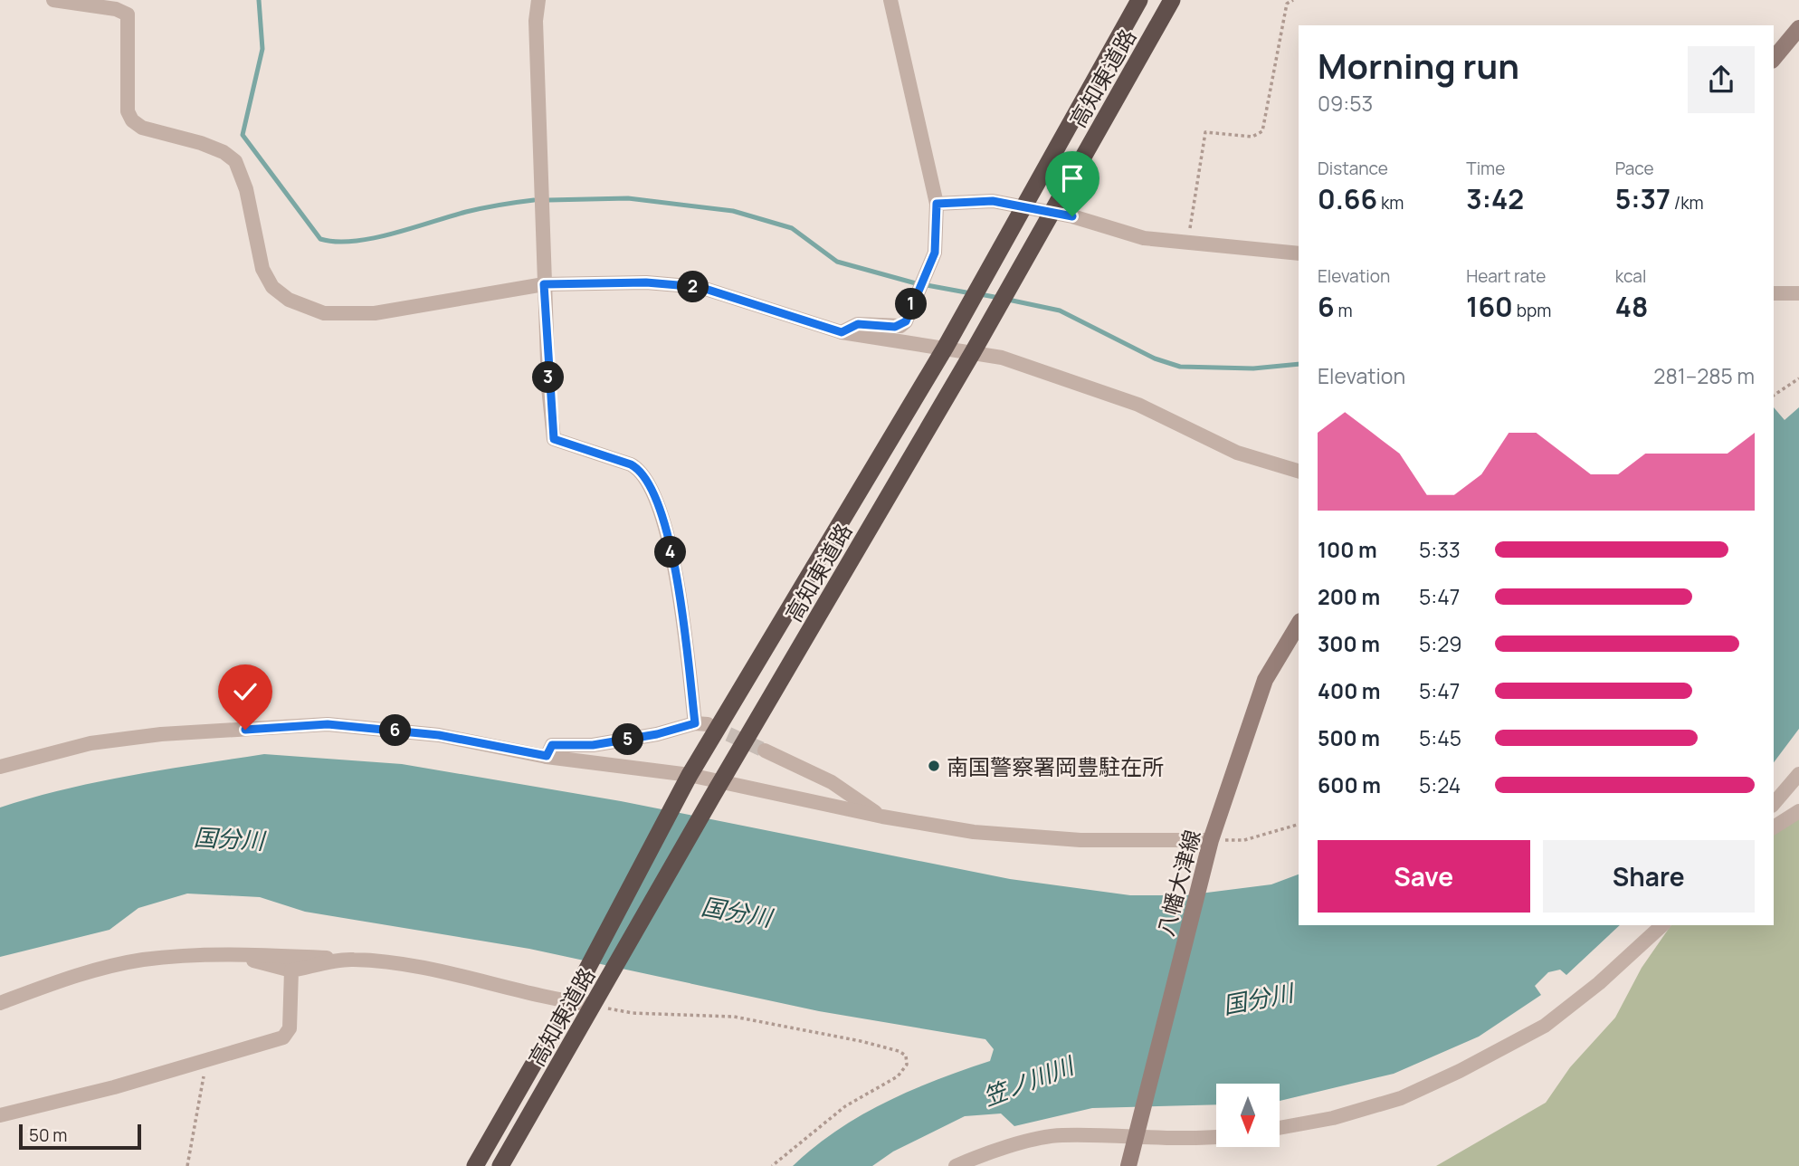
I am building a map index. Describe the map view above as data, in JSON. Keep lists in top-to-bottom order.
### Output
{
  "streets": {
    "highway": ["高知東道路"],
    "main road": ["八幡大津線"]
  },
  "water": ["国分川", "笠ノ川川"],
  "places": ["南国警察署岡豊駐在所"],
  "scale_bar": "50 m",
  "north": "bottom",
  "page": {
    "heading": ["Morning run", "09:53"],
    "stats": [
      ["Distance", "0.66 km"],
      ["Time", "3:42"],
      ["Pace", "5:37 /km"],
      ["Elevation", "6 m"],
      ["Heart rate", "160 bpm"],
      ["kcal", "48"]
    ],
    "pins": [
      "2",
      "1",
      "3",
      "4",
      "6",
      "5"
    ],
    "chart": ["Elevation", "281–285 m"],
    "list": [
      {
        "name": "100 m",
        "note": "5:33"
      },
      {
        "name": "200 m",
        "note": "5:47"
      },
      {
        "name": "300 m",
        "note": "5:29"
      },
      {
        "name": "400 m",
        "note": "5:47"
      },
      {
        "name": "500 m",
        "note": "5:45"
      },
      {
        "name": "600 m",
        "note": "5:24"
      }
    ],
    "buttons": ["Save", "Share"],
    "scale": "50 m"
  }
}
